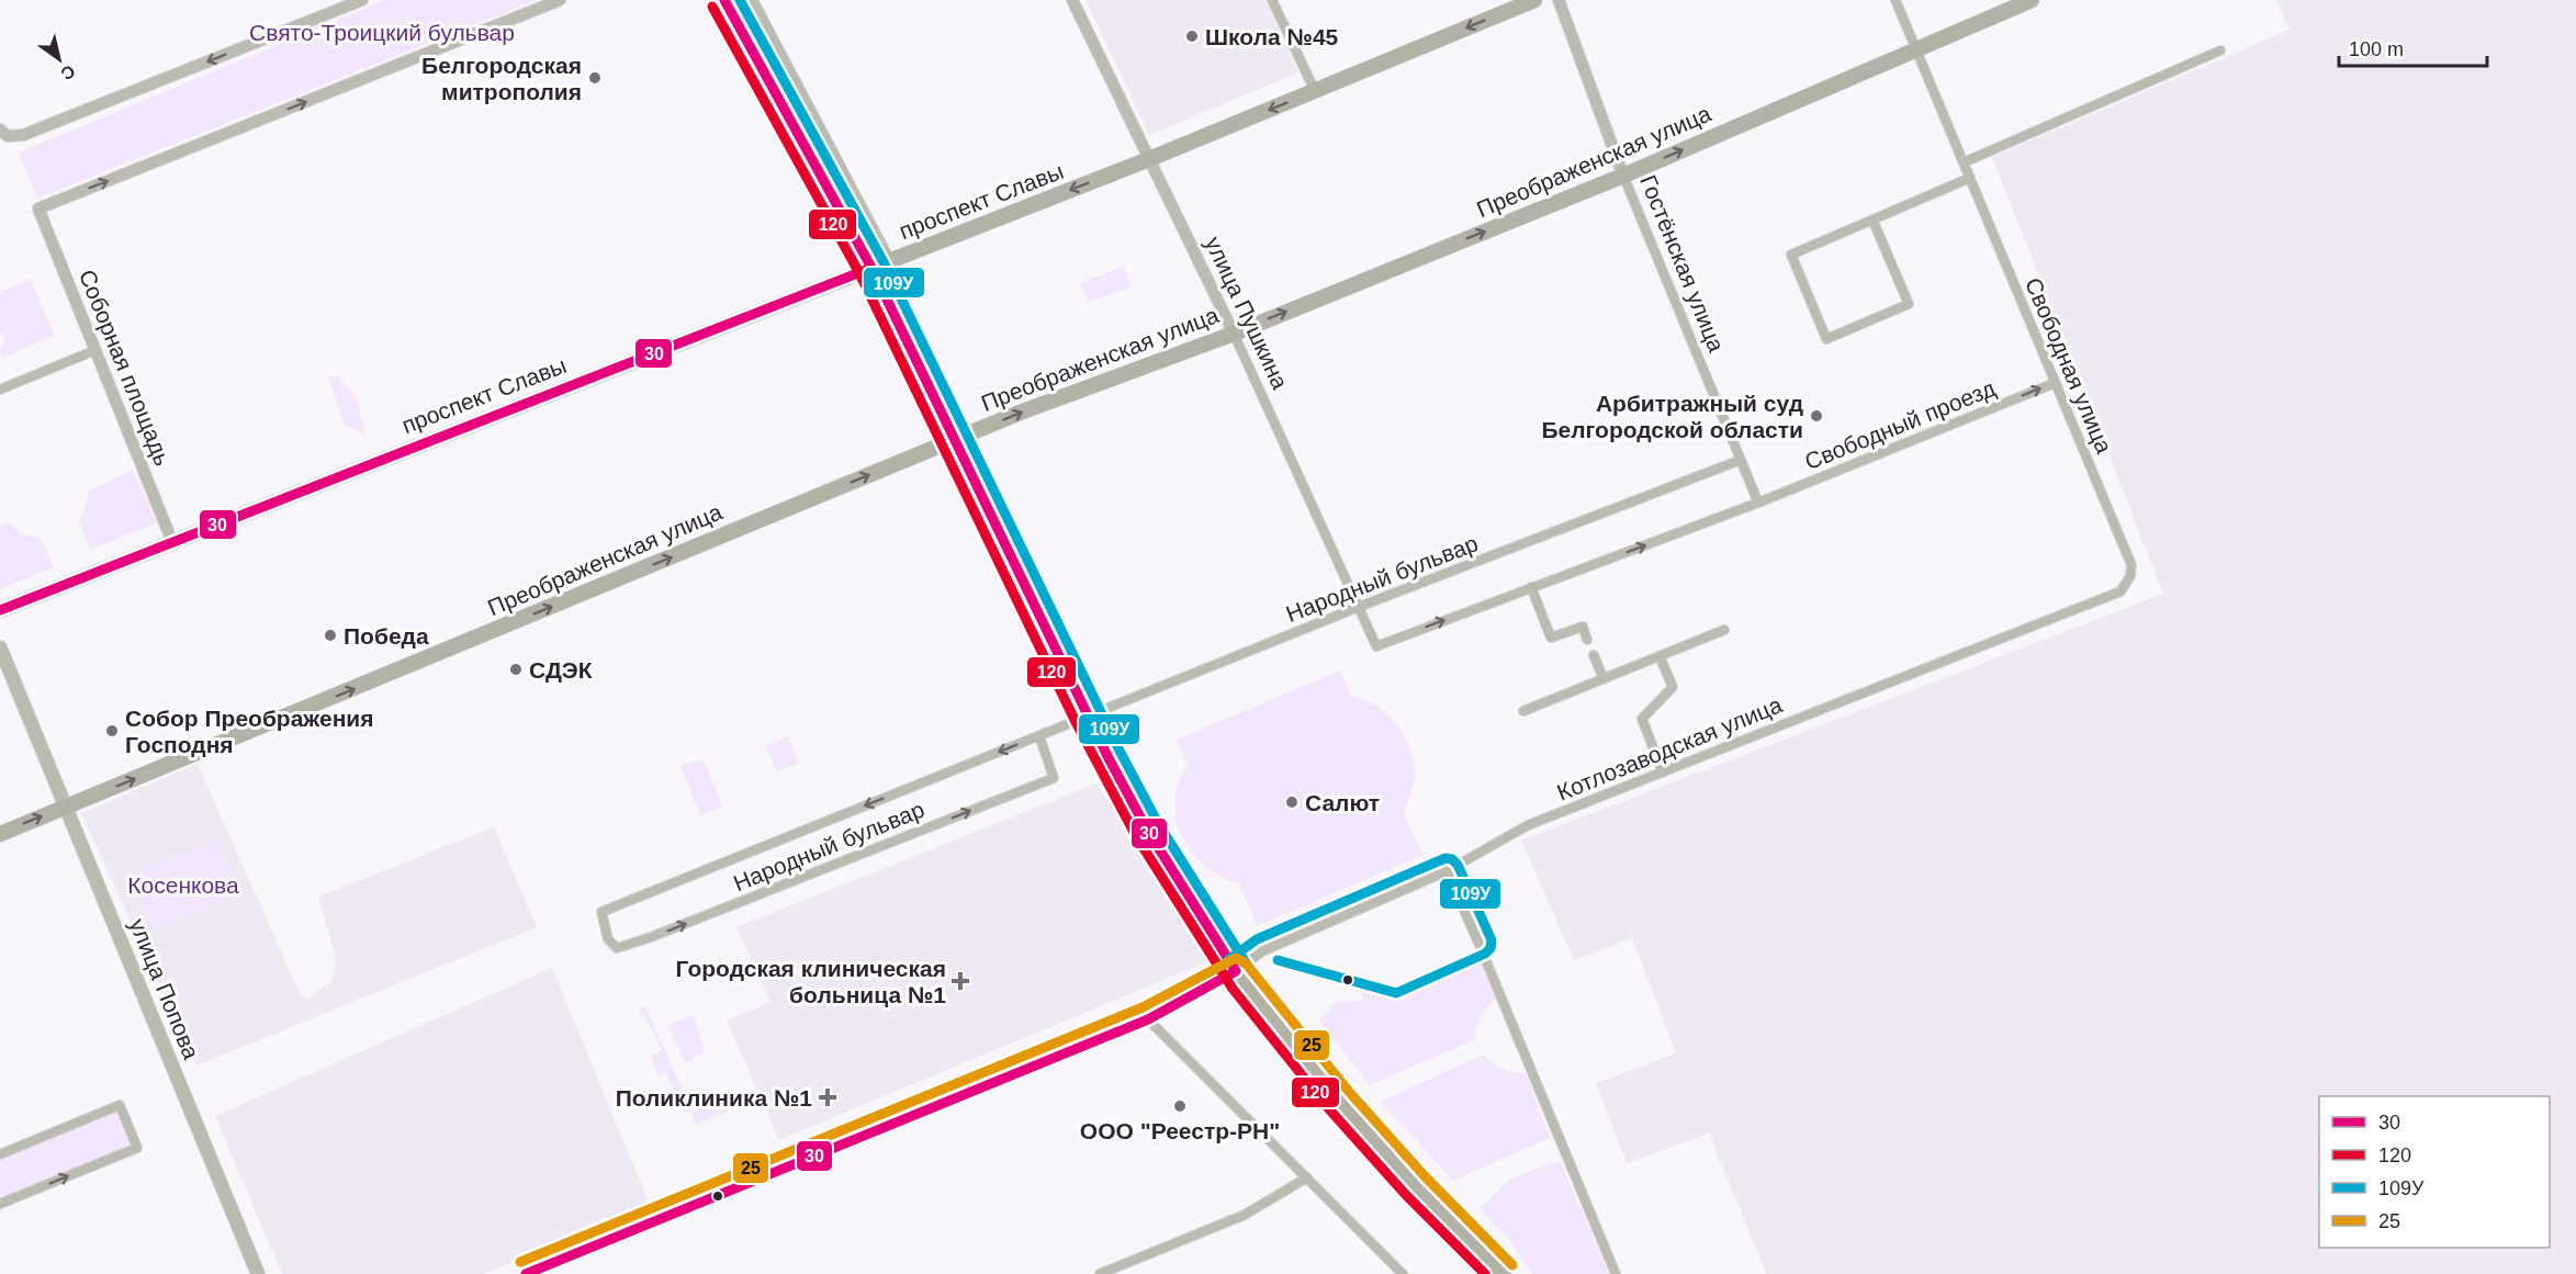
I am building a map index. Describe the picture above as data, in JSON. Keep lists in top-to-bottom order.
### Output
{
  "streets": {
    "main road": ["Преображенская улица", "проспект Славы", "улица Попова"],
    "street": [
      "Гостёнская улица",
      "улица Пушкина",
      "Свободная улица",
      "Соборная площадь",
      "Свободный проезд",
      "Народный бульвар",
      "Котлозаводская улица"
    ]
  },
  "crossings": [
    ["Преображенская улица", "Гостёнская улица"],
    ["Преображенская улица", "улица Пушкина"],
    ["Преображенская улица", "Свободная улица"],
    ["Преображенская улица", "улица Попова"],
    ["проспект Славы", "улица Пушкина"],
    ["проспект Славы", "Соборная площадь"],
    ["Гостёнская улица", "Свободный проезд"],
    ["Гостёнская улица", "Народный бульвар"],
    ["улица Пушкина", "Народный бульвар"],
    ["Свободная улица", "Свободный проезд"],
    ["Свободная улица", "Котлозаводская улица"]
  ],
  "one_way": ["Преображенская улица", "проспект Славы", "Свободный проезд"],
  "parks": ["Свято-Троицкий бульвар", "Косенкова"],
  "places": {
    "other": [
      "Школа №45",
      "Белгородская митрополия",
      "Арбитражный суд Белгородской области",
      "Победа",
      "СДЭК",
      "Собор Преображения Господня",
      "Салют",
      "ООО \"Реестр-РН\""
    ],
    "health": ["Городская клиническая больница №1", "Поликлиника №1"]
  },
  "lines": [
    "transit line 30",
    "transit line 109У",
    "transit line 120",
    "transit line 25"
  ],
  "legend": [
    "30",
    "120",
    "109У",
    "25"
  ],
  "scale_bar": "100 m",
  "north": "bottom right"
}
